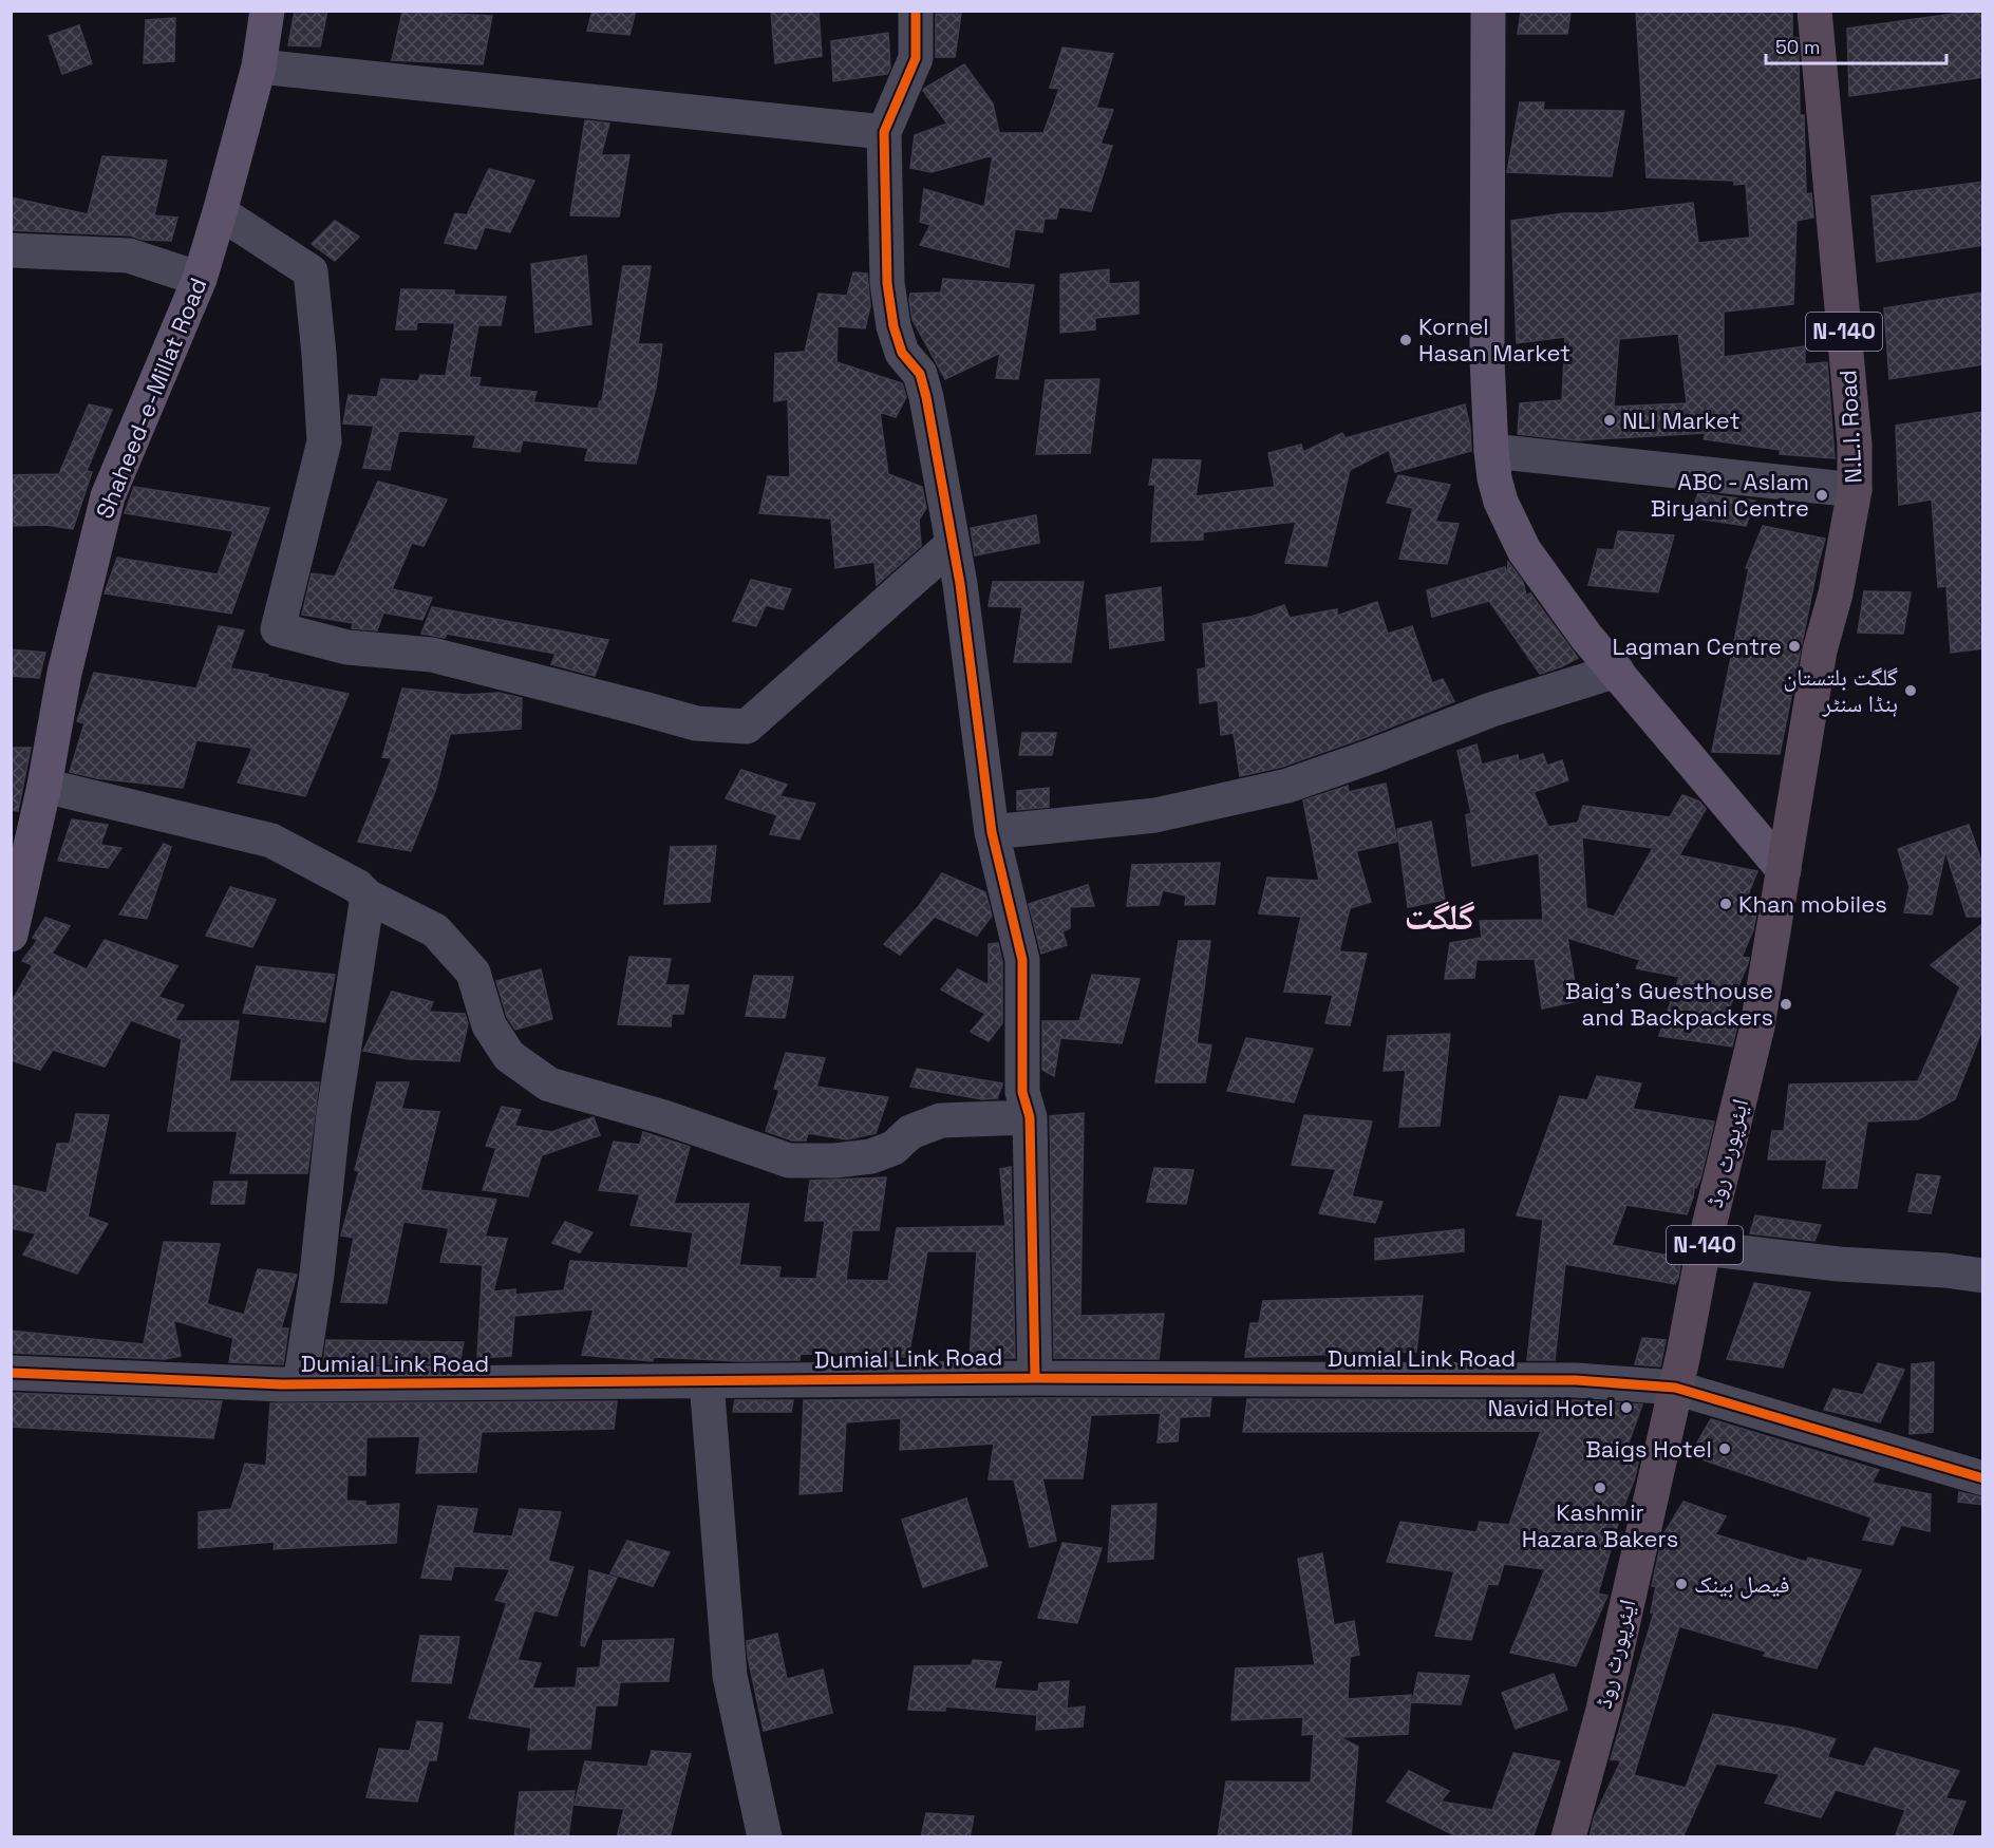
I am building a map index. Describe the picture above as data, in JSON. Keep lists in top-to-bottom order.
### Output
{
  "streets": {
    "highway": ["N-140", "N.L.I. Road", "ایئرپورٹ روڈ"],
    "main road": ["Shaheed-e-Millat Road"],
    "street": ["Dumial Link Road"]
  },
  "crossings": [
    ["N.L.I. Road", "ایئرپورٹ روڈ"],
    ["ایئرپورٹ روڈ", "Dumial Link Road"]
  ],
  "districts": ["گلگت"],
  "places": [
    "Kornel Hasan Market",
    "NLI Market",
    "ABC - Aslam Biryani Centre",
    "Lagman Centre",
    "گلگت بلتستان ہنڈا سنٹر",
    "Khan mobiles",
    "Baig's Guesthouse and Backpackers",
    "Navid Hotel",
    "Baigs Hotel",
    "Kashmir Hazara Bakers",
    "فیصل بینک"
  ],
  "scale_bar": "50 m"
}
